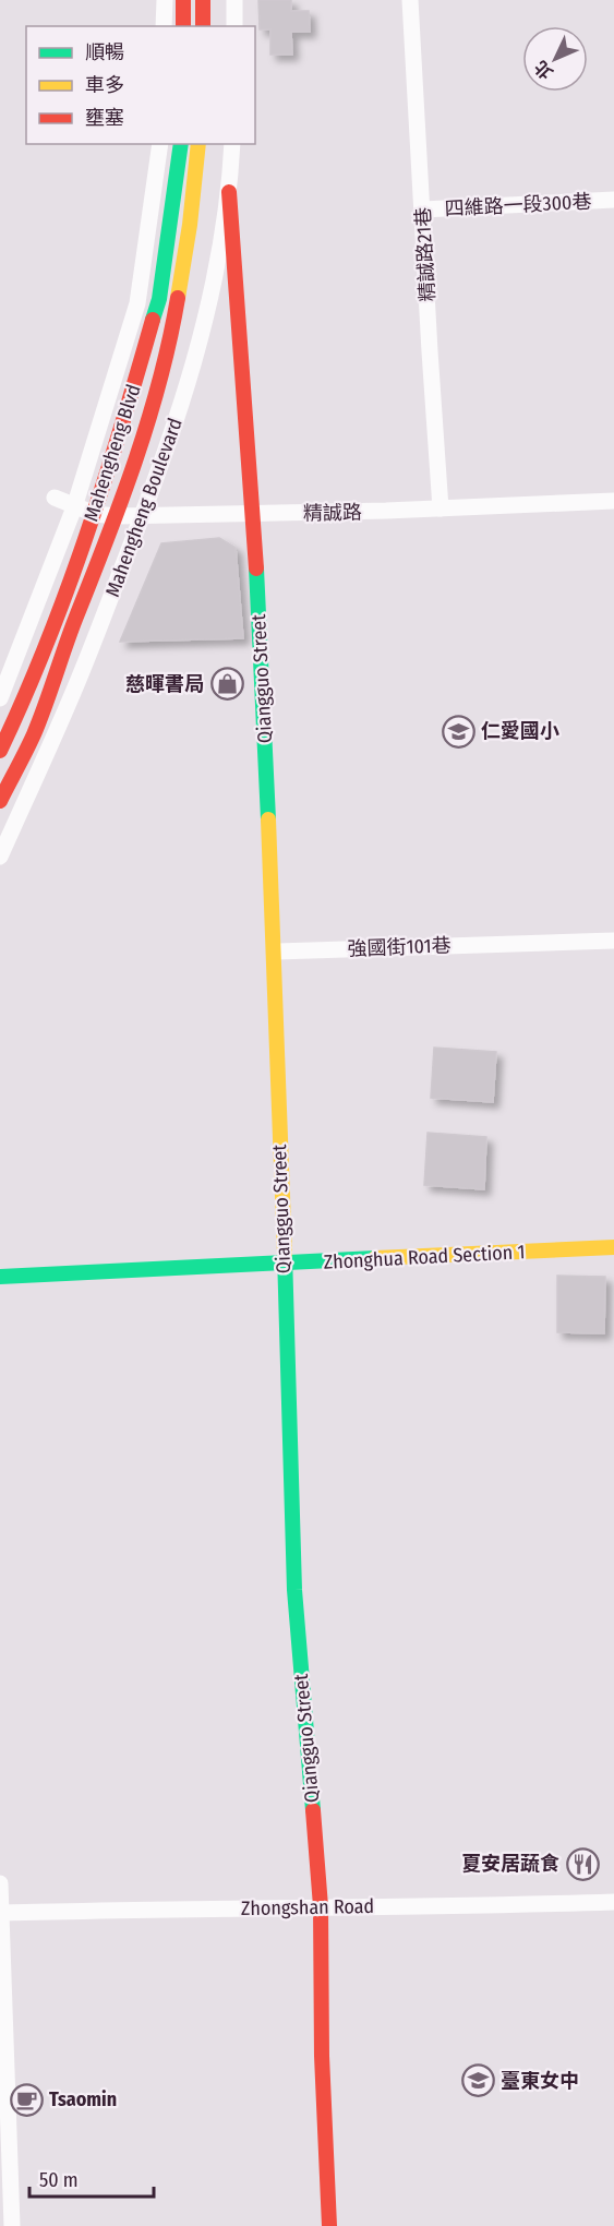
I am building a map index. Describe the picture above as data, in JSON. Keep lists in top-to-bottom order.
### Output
{
  "streets": {
    "street": [
      "四維路一段300巷",
      "精誠路21巷",
      "Mahengheng Blvd",
      "Mahengheng Boulevard",
      "精誠路",
      "Qiangguo Street",
      "強國街101巷",
      "Zhonghua Road Section 1",
      "Zhongshan Road"
    ]
  },
  "crossings": [
    ["四維路一段300巷", "精誠路21巷"],
    ["精誠路21巷", "精誠路"],
    ["Mahengheng Blvd", "精誠路"],
    ["Mahengheng Boulevard", "精誠路"],
    ["Mahengheng Boulevard", "Qiangguo Street"],
    ["精誠路", "Qiangguo Street"],
    ["Qiangguo Street", "強國街101巷"],
    ["Qiangguo Street", "Zhonghua Road Section 1"],
    ["Qiangguo Street", "Zhongshan Road"]
  ],
  "places": {
    "shop": ["慈暉書局"],
    "school or university": ["仁愛國小", "臺東女中"],
    "restaurant": ["夏安居蔬食"],
    "cafe": ["Tsaomin"]
  },
  "legend": ["順暢", "車多", "壅塞"],
  "scale_bar": "50 m",
  "north": "bottom left"
}
